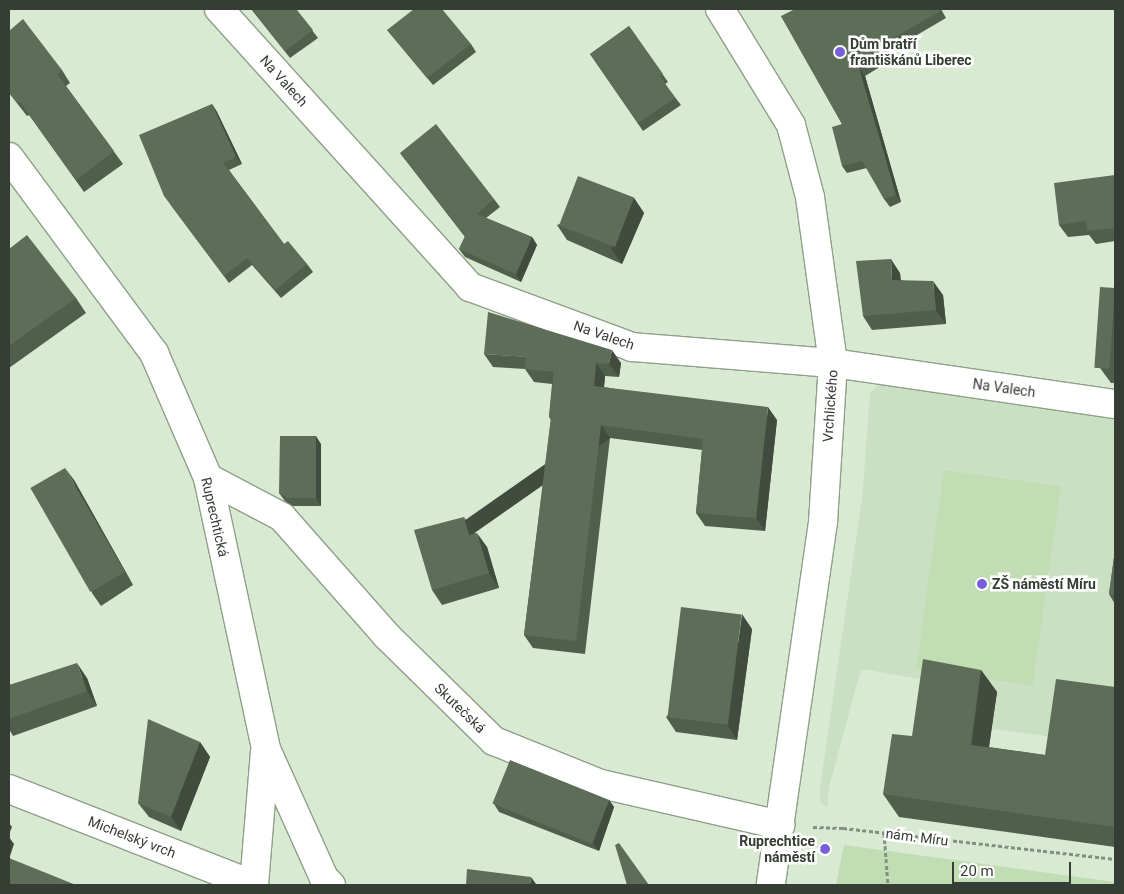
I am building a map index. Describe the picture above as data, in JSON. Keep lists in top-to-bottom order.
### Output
{
  "streets": {
    "street": [
      "Na Valech",
      "Vrchlického",
      "Ruprechtická",
      "Skutečská",
      "Michelský vrch"
    ],
    "path": ["nám. Míru"]
  },
  "crossings": [
    ["Na Valech", "Vrchlického"],
    ["Vrchlického", "Skutečská"],
    ["Vrchlického", "nám. Míru"],
    ["Ruprechtická", "Skutečská"],
    ["Ruprechtická", "Michelský vrch"],
    ["Skutečská", "nám. Míru"]
  ],
  "places": ["Dům bratří františkánů Liberec", "ZŠ náměstí Míru", "Ruprechtice náměstí"],
  "scale_bar": "20 m"
}
